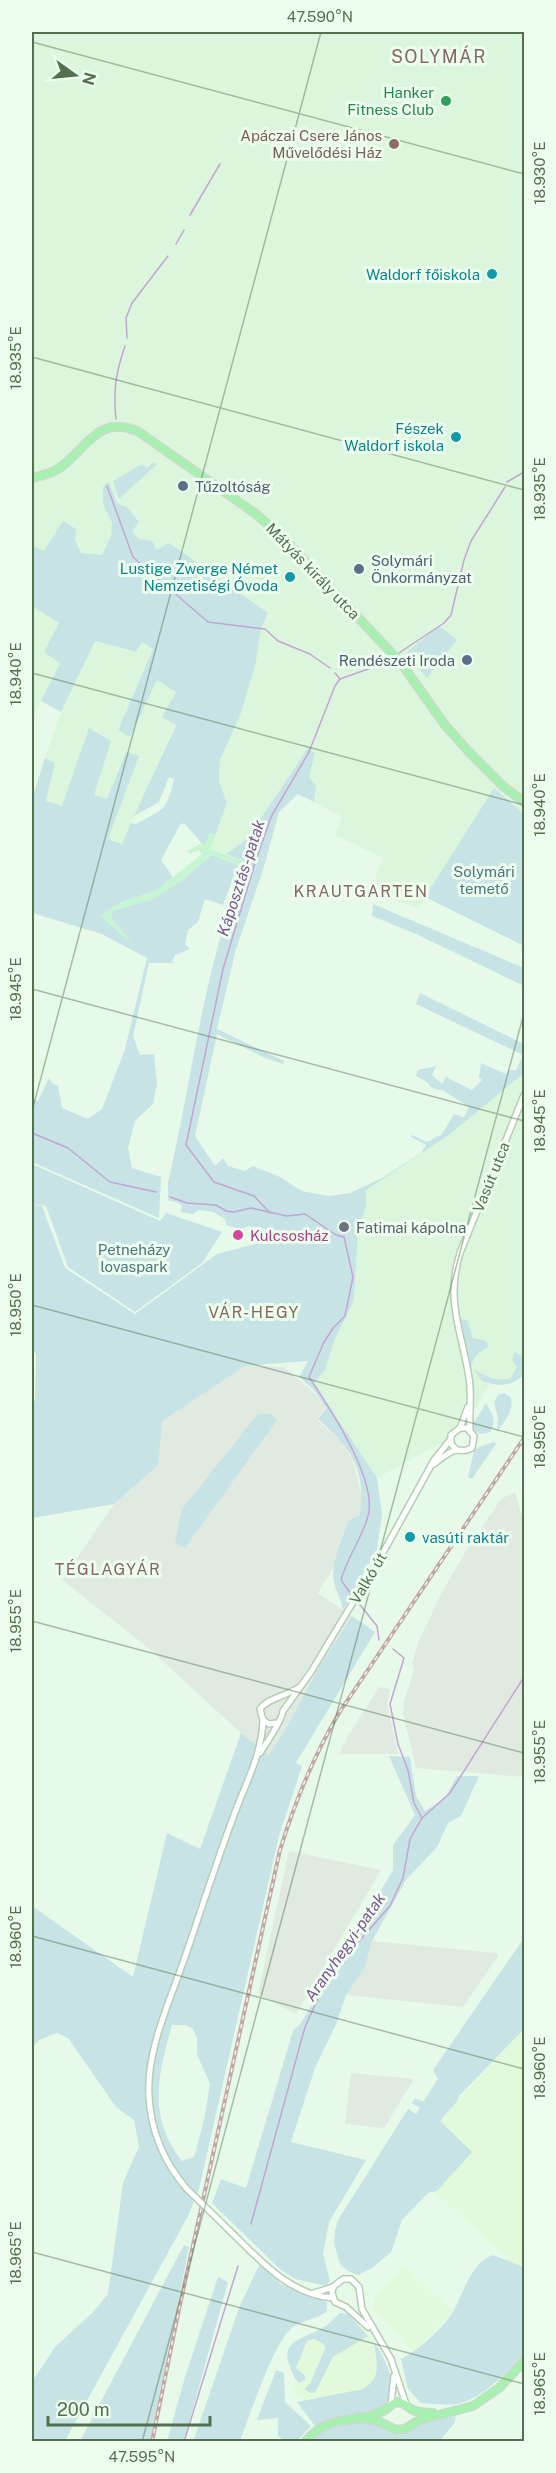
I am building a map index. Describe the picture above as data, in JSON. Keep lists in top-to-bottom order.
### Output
{
  "streets": {
    "main road": ["Mátyás király utca"],
    "street": ["Vasút utca", "Valkó út"]
  },
  "crossings": [
    ["Vasút utca", "Valkó út"]
  ],
  "districts": [
    "SOLYMÁR",
    "KRAUTGARTEN",
    "VÁR-HEGY",
    "TÉGLAGYÁR"
  ],
  "water": ["Káposztás-patak", "Aranyhegyi-patak"],
  "parks": ["Solymári temető", "Petneházy lovaspark"],
  "places": [
    "Hanker Fitness Club",
    "Apáczai Csere János Művelődési Ház",
    "Waldorf főiskola",
    "Fészek Waldorf iskola",
    "Tűzoltóság",
    "Solymári Önkormányzat",
    "Lustige Zwerge Német Nemzetiségi Óvoda",
    "Rendészeti Iroda",
    "Fatimai kápolna",
    "Kulcsosház",
    "vasúti raktár"
  ],
  "scale_bar": "200 m",
  "north": "right",
  "coordinates": [
    "47.590°N",
    "18.930°E",
    "18.935°E",
    "18.940°E",
    "18.945°E",
    "18.950°E",
    "18.955°E",
    "18.960°E",
    "18.965°E",
    "47.595°N"
  ]
}
